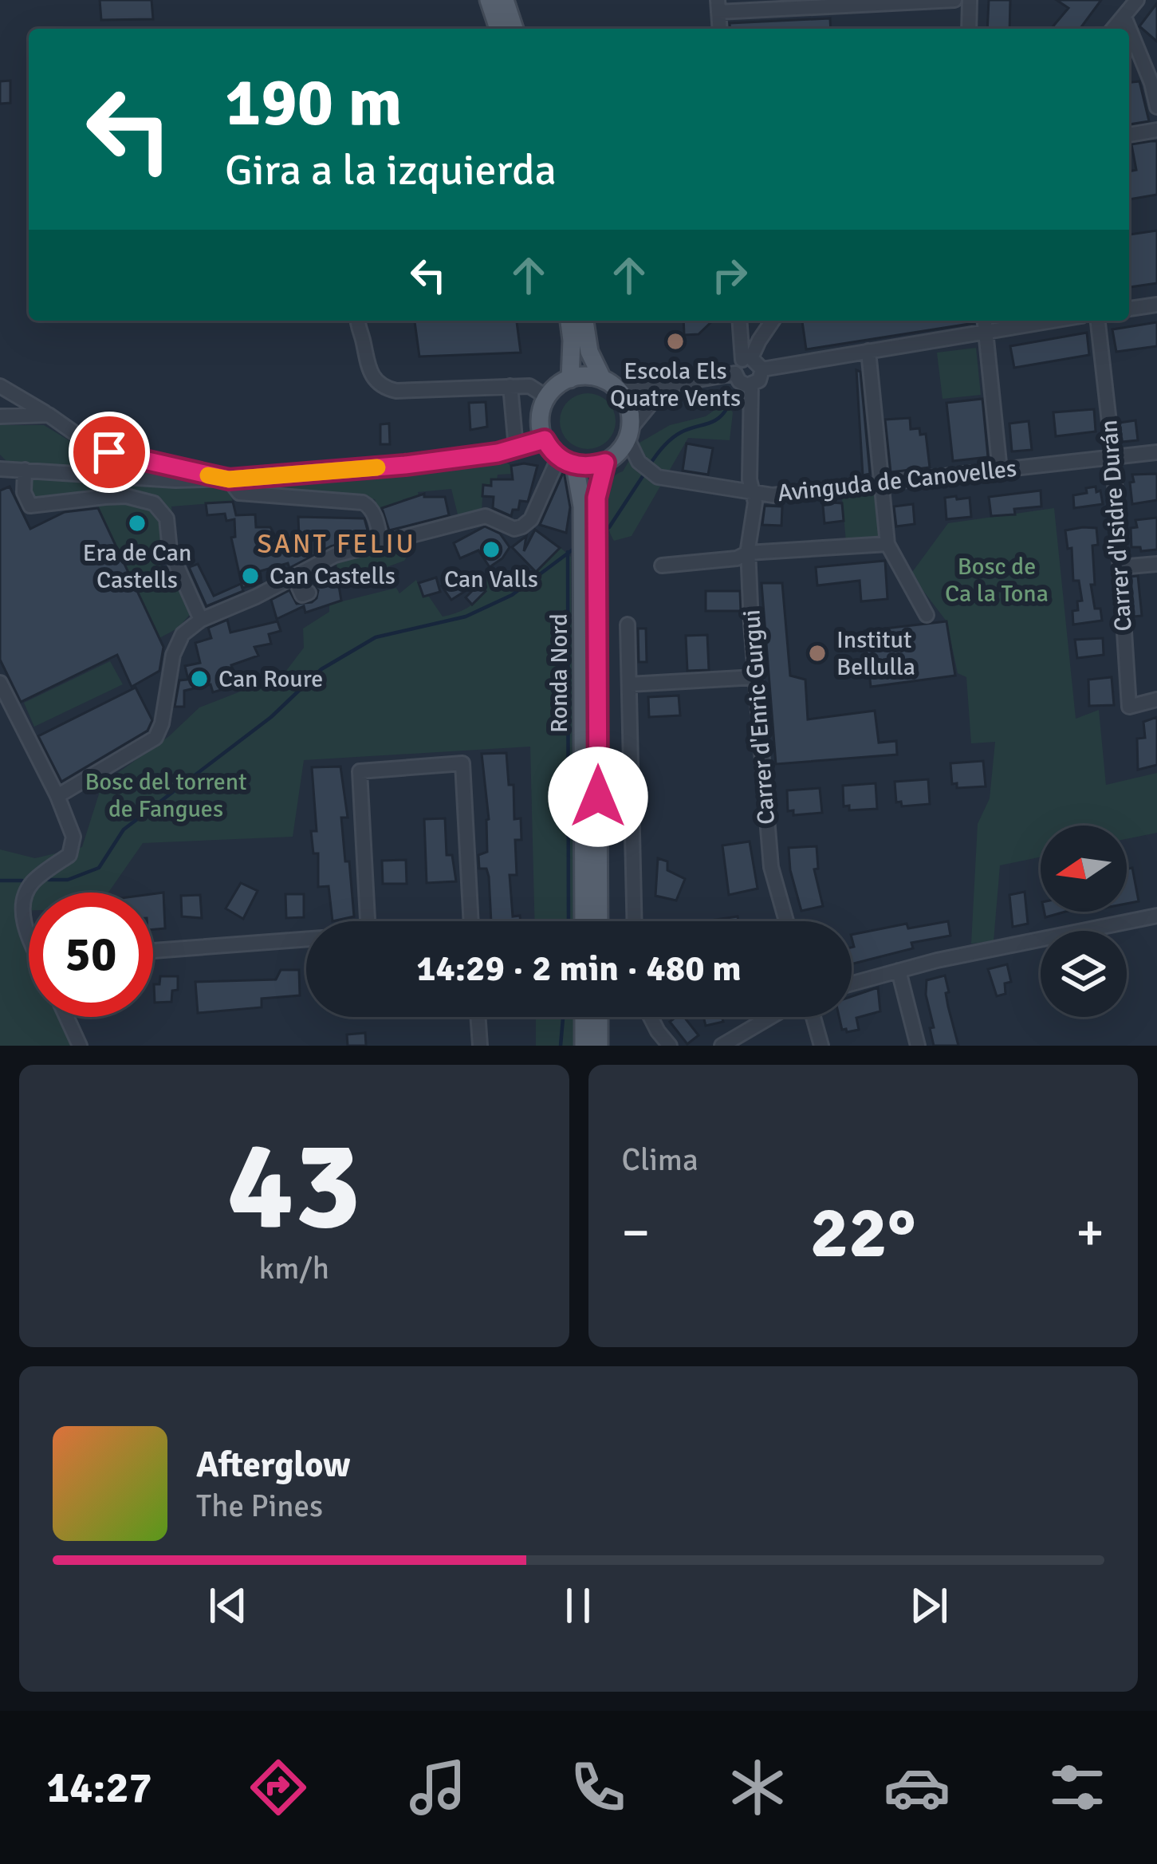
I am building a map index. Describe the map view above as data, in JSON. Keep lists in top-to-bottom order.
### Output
{
  "streets": {
    "main road": ["Ronda Nord"],
    "street": ["Avinguda de Canovelles", "Carrer d'Isidre Durán", "Carrer d'Enric Gurgui"]
  },
  "crossings": [
    ["Avinguda de Canovelles", "Carrer d'Isidre Durán"],
    ["Avinguda de Canovelles", "Ronda Nord"],
    ["Avinguda de Canovelles", "Carrer d'Enric Gurgui"]
  ],
  "districts": ["SANT FELIU"],
  "parks": ["Bosc de Ca la Tona", "Bosc del torrent de Fangues"],
  "places": [
    "Escola Els Quatre Vents",
    "Era de Can Castells",
    "Can Valls",
    "Can Castells",
    "Institut Bellulla",
    "Can Roure"
  ],
  "north": "left",
  "page": {
    "turn": ["190 m", "Gira a la izquierda"],
    "limit": "50",
    "trip": "14:29 · 2 min · 480 m",
    "tile": [
      ["43", "km/h"],
      "Clima"
    ],
    "heat": ["−", "22°", "+"],
    "song": ["Afterglow", "The Pines"],
    "tabs": "14:27"
  }
}
